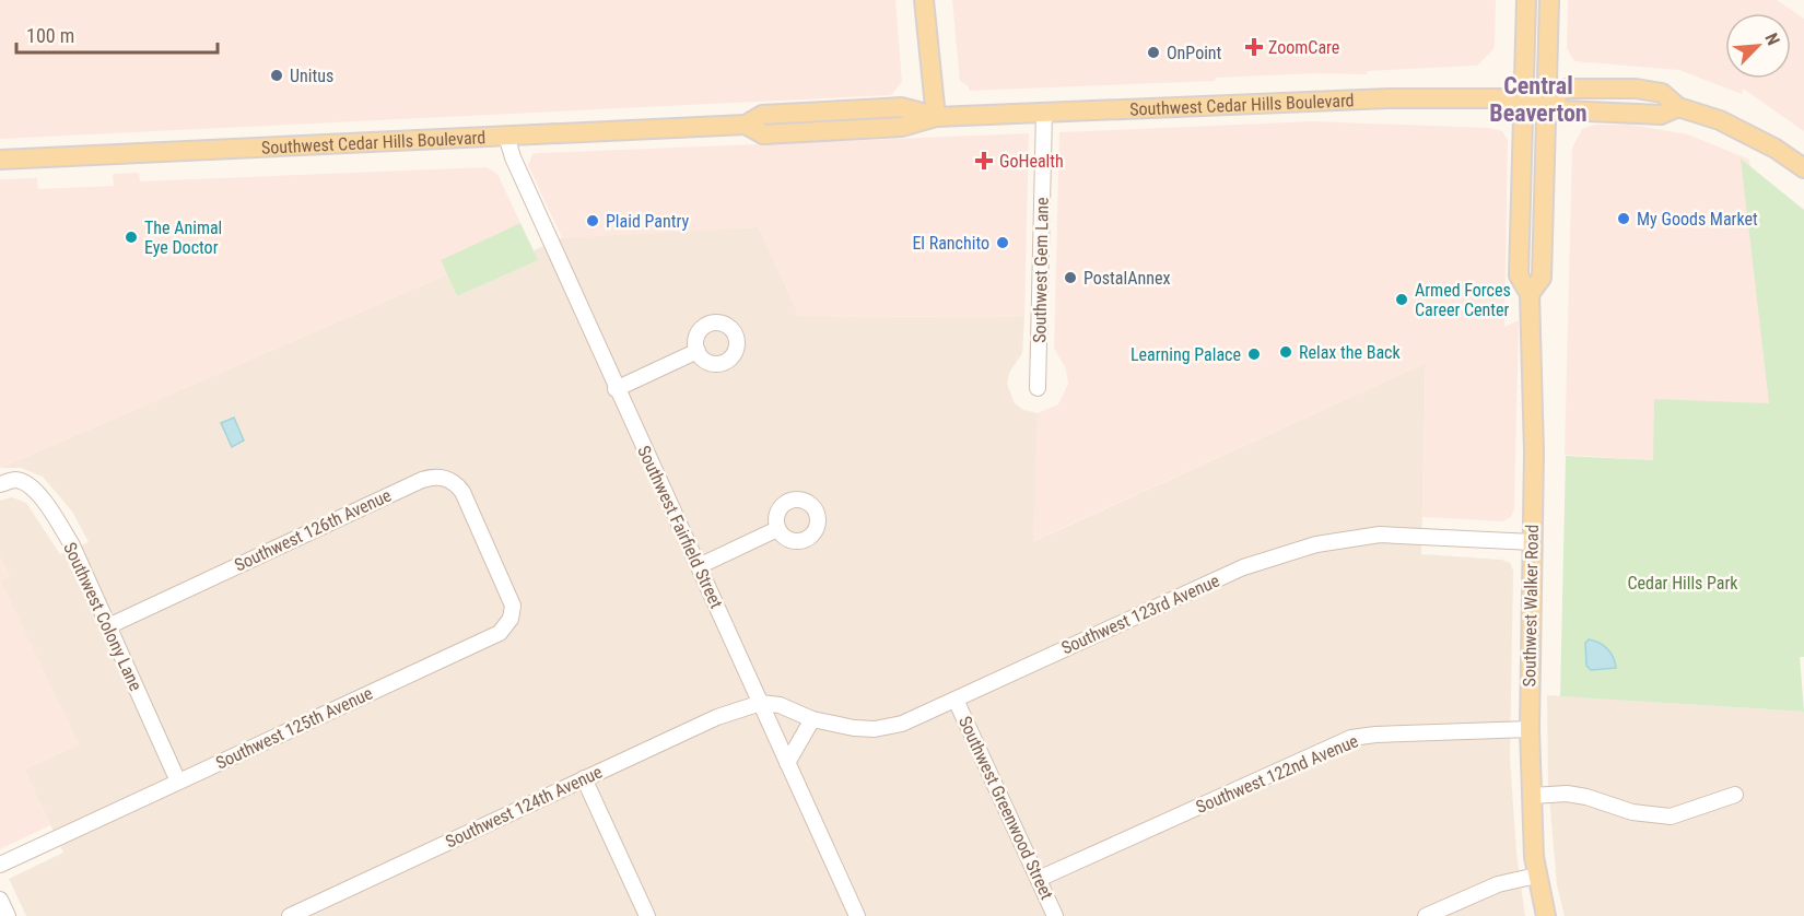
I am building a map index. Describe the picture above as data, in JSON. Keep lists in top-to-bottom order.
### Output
{
  "streets": {
    "main road": ["Southwest Cedar Hills Boulevard", "Southwest Walker Road"],
    "street": [
      "Southwest Gem Lane",
      "Southwest Fairfield Street",
      "Southwest 126th Avenue",
      "Southwest 123rd Avenue",
      "Southwest Colony Lane",
      "Southwest 125th Avenue",
      "Southwest 122nd Avenue",
      "Southwest 124th Avenue",
      "Southwest Greenwood Street"
    ]
  },
  "crossings": [
    ["Southwest Cedar Hills Boulevard", "Southwest Gem Lane"],
    ["Southwest Cedar Hills Boulevard", "Southwest Fairfield Street"],
    ["Southwest Cedar Hills Boulevard", "Southwest Walker Road"],
    ["Southwest Fairfield Street", "Southwest 123rd Avenue"],
    ["Southwest Fairfield Street", "Southwest 124th Avenue"],
    ["Southwest 126th Avenue", "Southwest Colony Lane"],
    ["Southwest 126th Avenue", "Southwest 125th Avenue"],
    ["Southwest Walker Road", "Southwest 123rd Avenue"],
    ["Southwest Walker Road", "Southwest 122nd Avenue"],
    ["Southwest 123rd Avenue", "Southwest 124th Avenue"],
    ["Southwest 123rd Avenue", "Southwest Greenwood Street"],
    ["Southwest Colony Lane", "Southwest 125th Avenue"],
    ["Southwest 122nd Avenue", "Southwest Greenwood Street"]
  ],
  "districts": ["Central Beaverton"],
  "parks": ["Cedar Hills Park"],
  "places": {
    "health": ["ZoomCare", "GoHealth"],
    "other": [
      "OnPoint",
      "Unitus",
      "My Goods Market",
      "Plaid Pantry",
      "The Animal Eye Doctor",
      "El Ranchito",
      "PostalAnnex",
      "Armed Forces Career Center",
      "Relax the Back",
      "Learning Palace"
    ]
  },
  "scale_bar": "100 m",
  "north": "top right"
}
